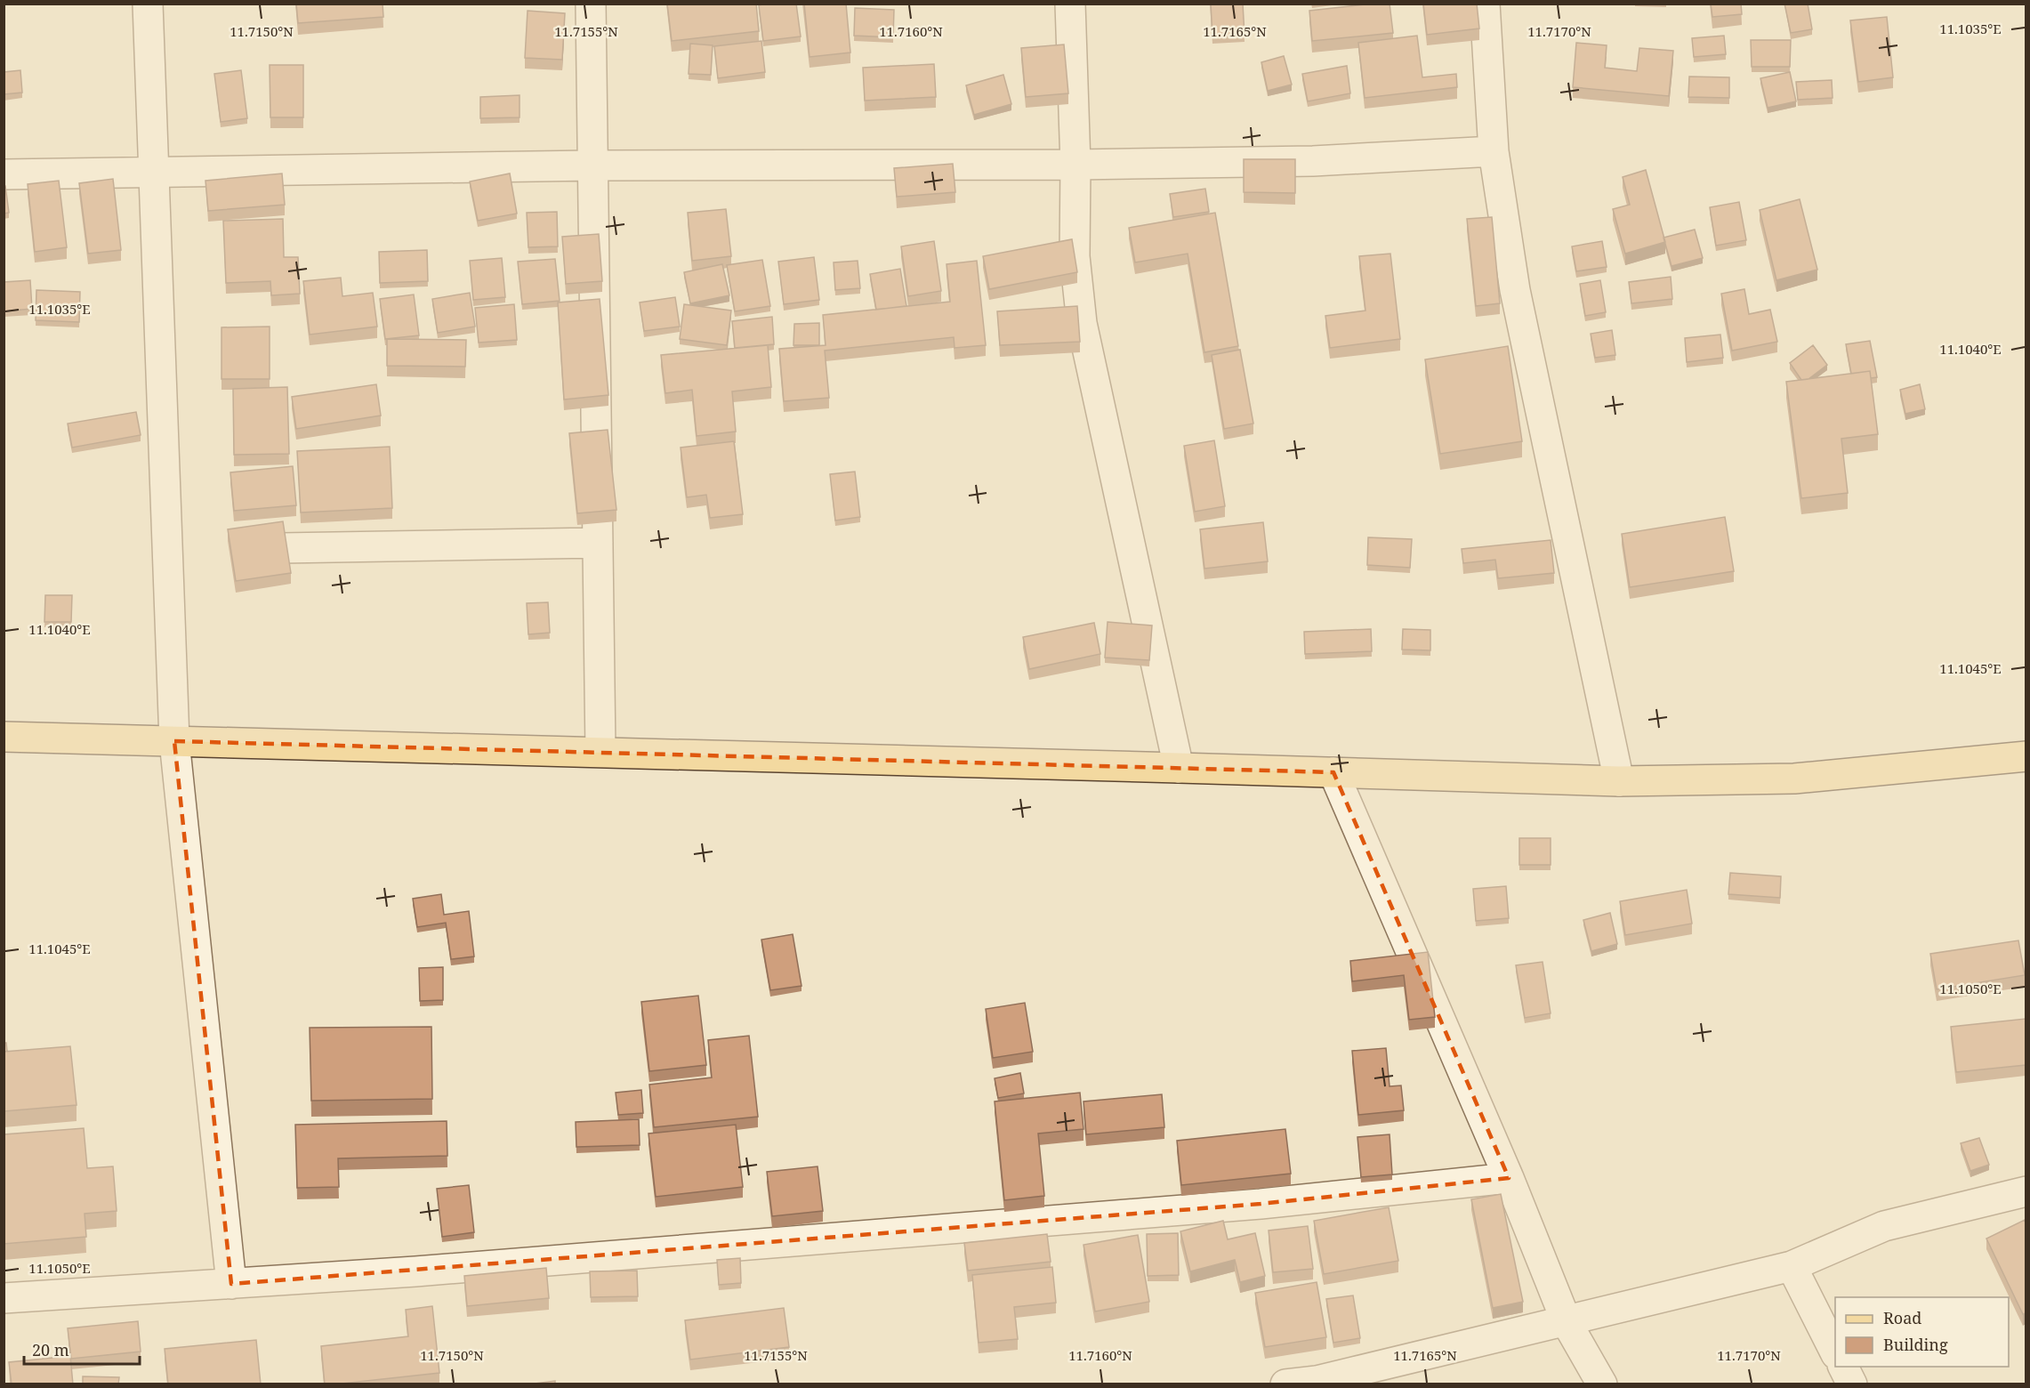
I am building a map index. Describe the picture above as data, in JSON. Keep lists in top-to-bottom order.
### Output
{
  "legend": ["Road", "Building"],
  "scale_bar": "20 m",
  "coordinates": [
    "11.1035°E",
    "11.7150°N",
    "11.7155°N",
    "11.7160°N",
    "11.7165°N",
    "11.7170°N",
    "11.1040°E",
    "11.1045°E",
    "11.1050°E"
  ]
}
